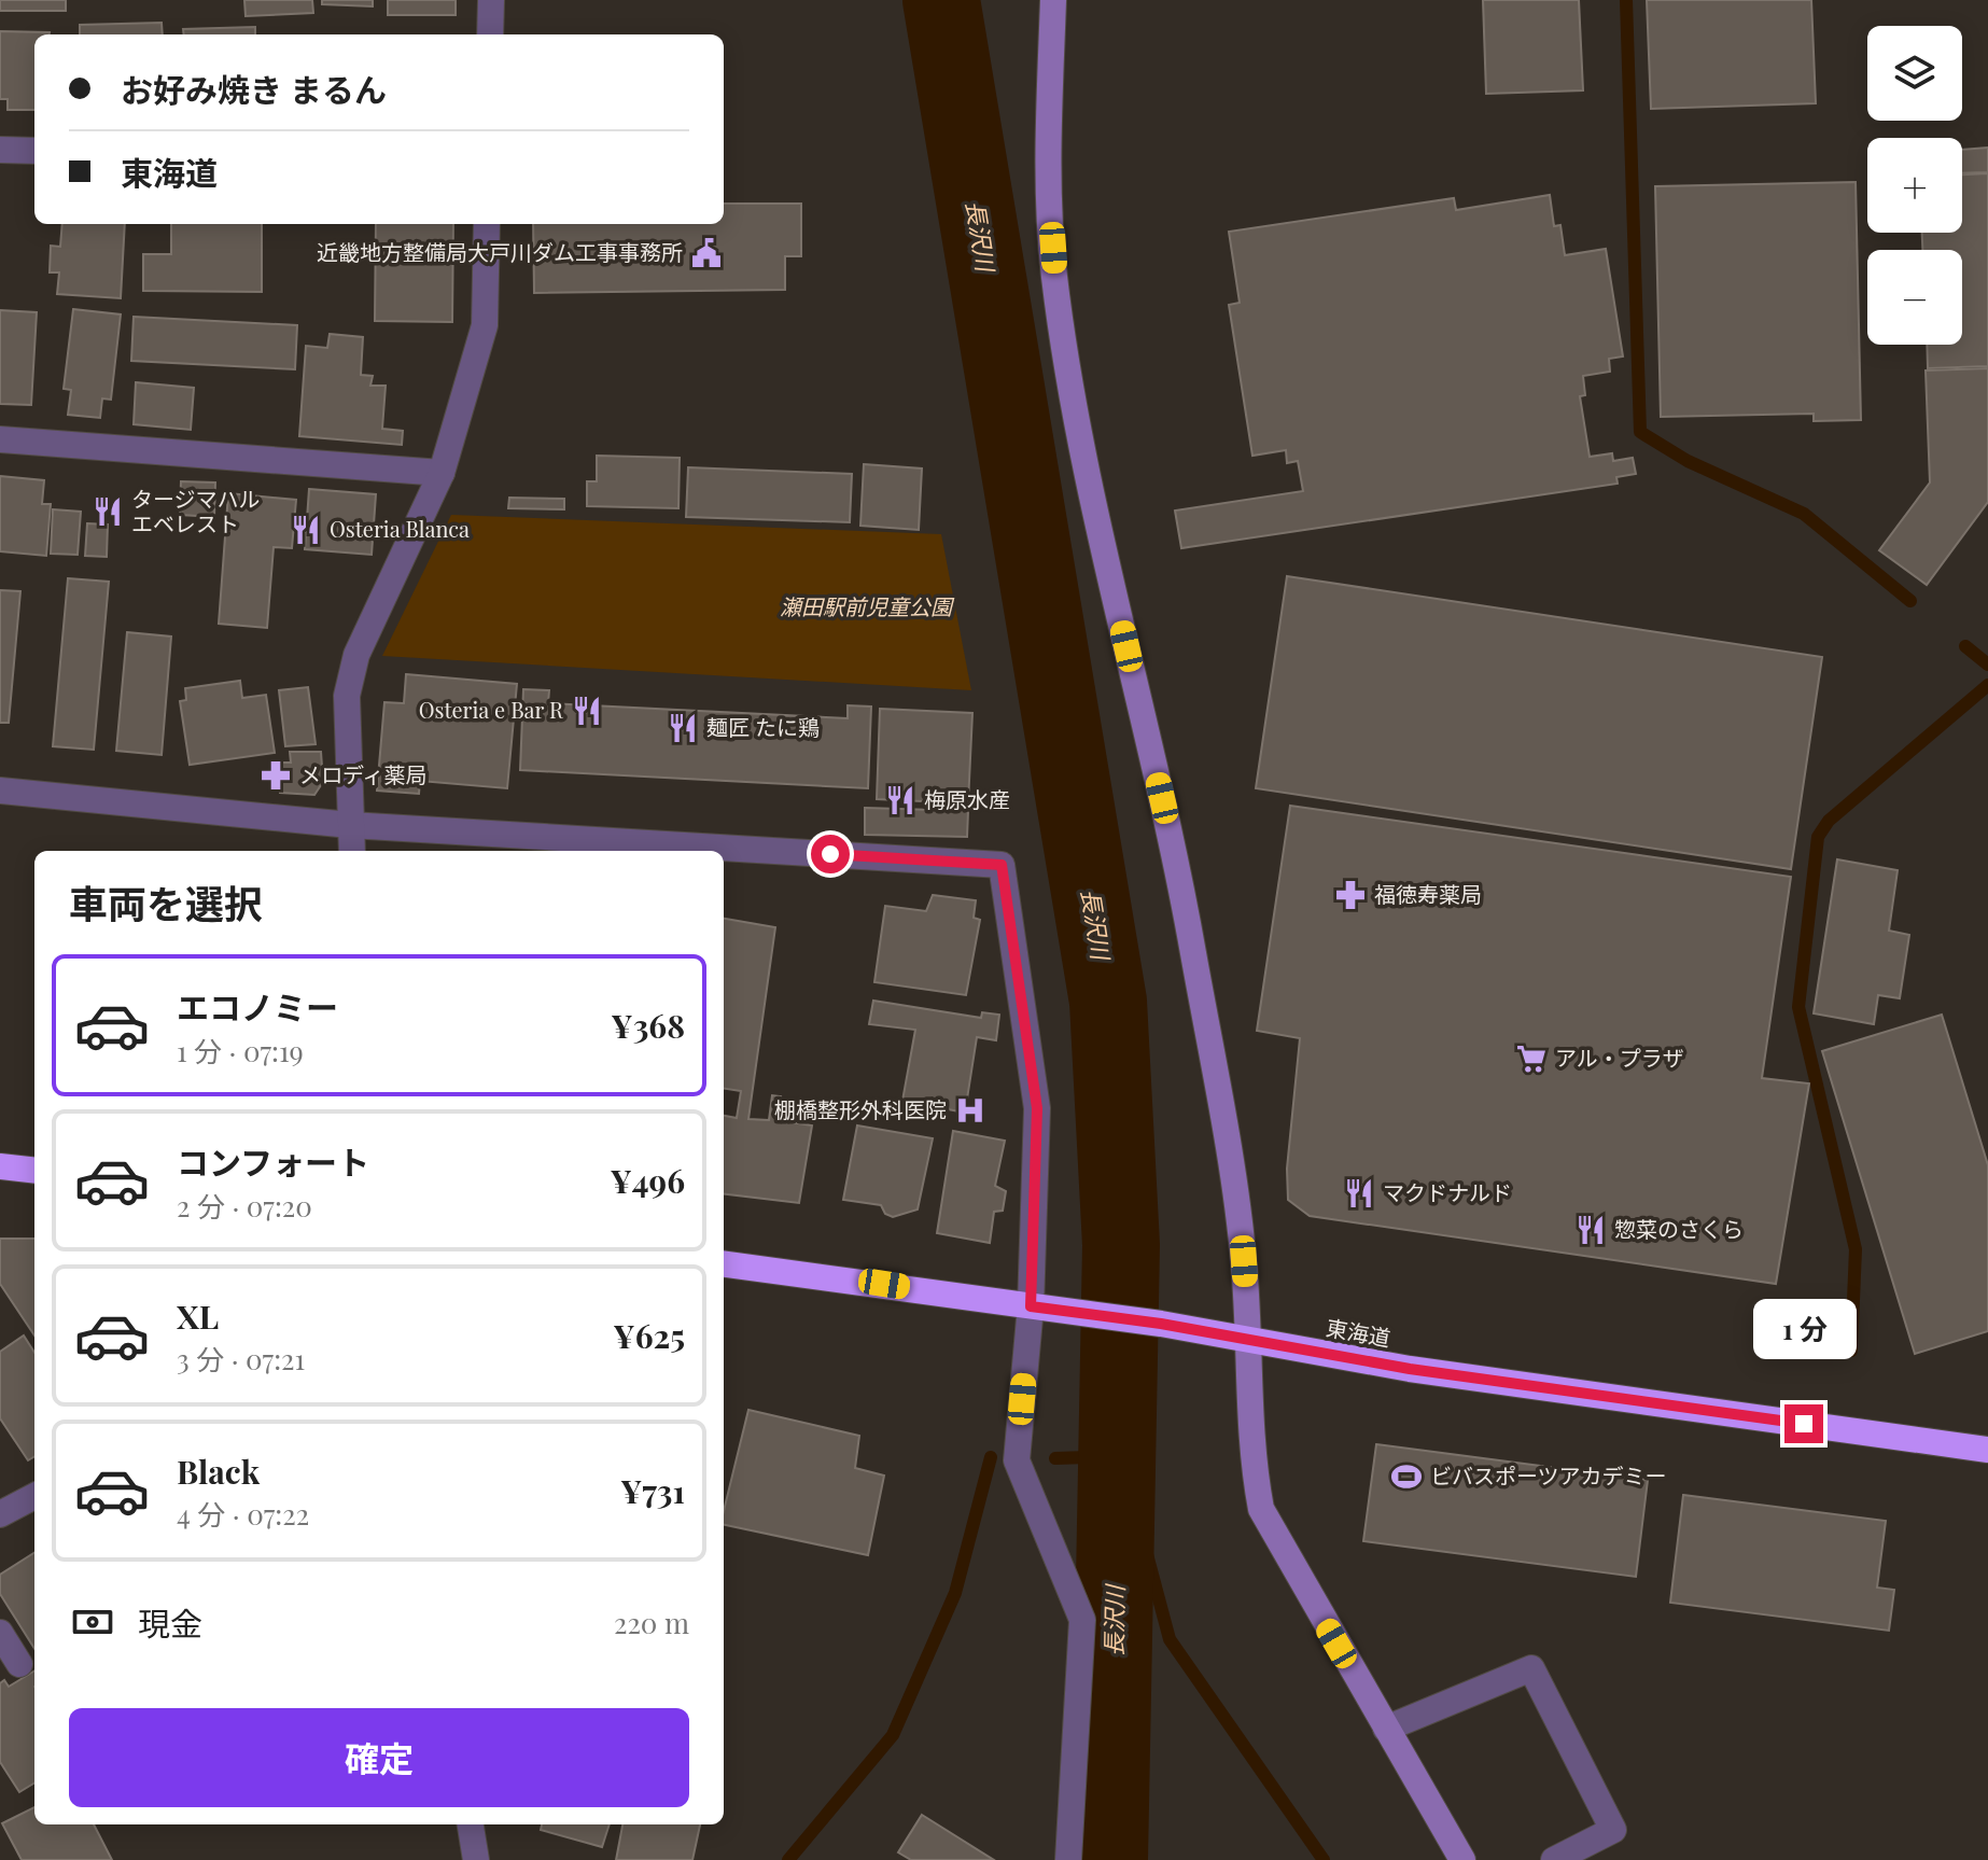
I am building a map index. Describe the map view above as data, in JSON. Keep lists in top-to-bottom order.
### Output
{
  "streets": {
    "highway": ["東海道"]
  },
  "water": ["長沢川"],
  "parks": ["瀬田駅前児童公園"],
  "places": {
    "public building": ["近畿地方整備局大戸川ダム工事事務所"],
    "restaurant": [
      "タージマハル エベレスト",
      "Osteria Blanca",
      "Osteria e Bar R",
      "麺匠 たに鶏",
      "梅原水産",
      "マクドナルド",
      "惣菜のさくら"
    ],
    "pharmacy": ["メロディ薬局", "福徳寿薬局"],
    "supermarket": ["アル・プラザ"],
    "hospital": ["棚橋整形外科医院"],
    "sports": ["ビバスポーツアカデミー"]
  },
  "page": {
    "map_buttons": ["+", "−"],
    "banner": ["お好み焼き まるん", "東海道"],
    "heading": "車両を選択",
    "list": [
      {
        "name": "エコノミー",
        "note": "1 分 · 07:19",
        "value": "¥368"
      },
      {
        "name": "コンフォート",
        "note": "2 分 · 07:20",
        "value": "¥496"
      },
      {
        "name": "XL",
        "note": "3 分 · 07:21",
        "value": "¥625"
      },
      {
        "name": "Black",
        "note": "4 分 · 07:22",
        "value": "¥731"
      }
    ],
    "bubble": "1 分",
    "pay": ["現金", "220 m"],
    "buttons": "確定"
  }
}
